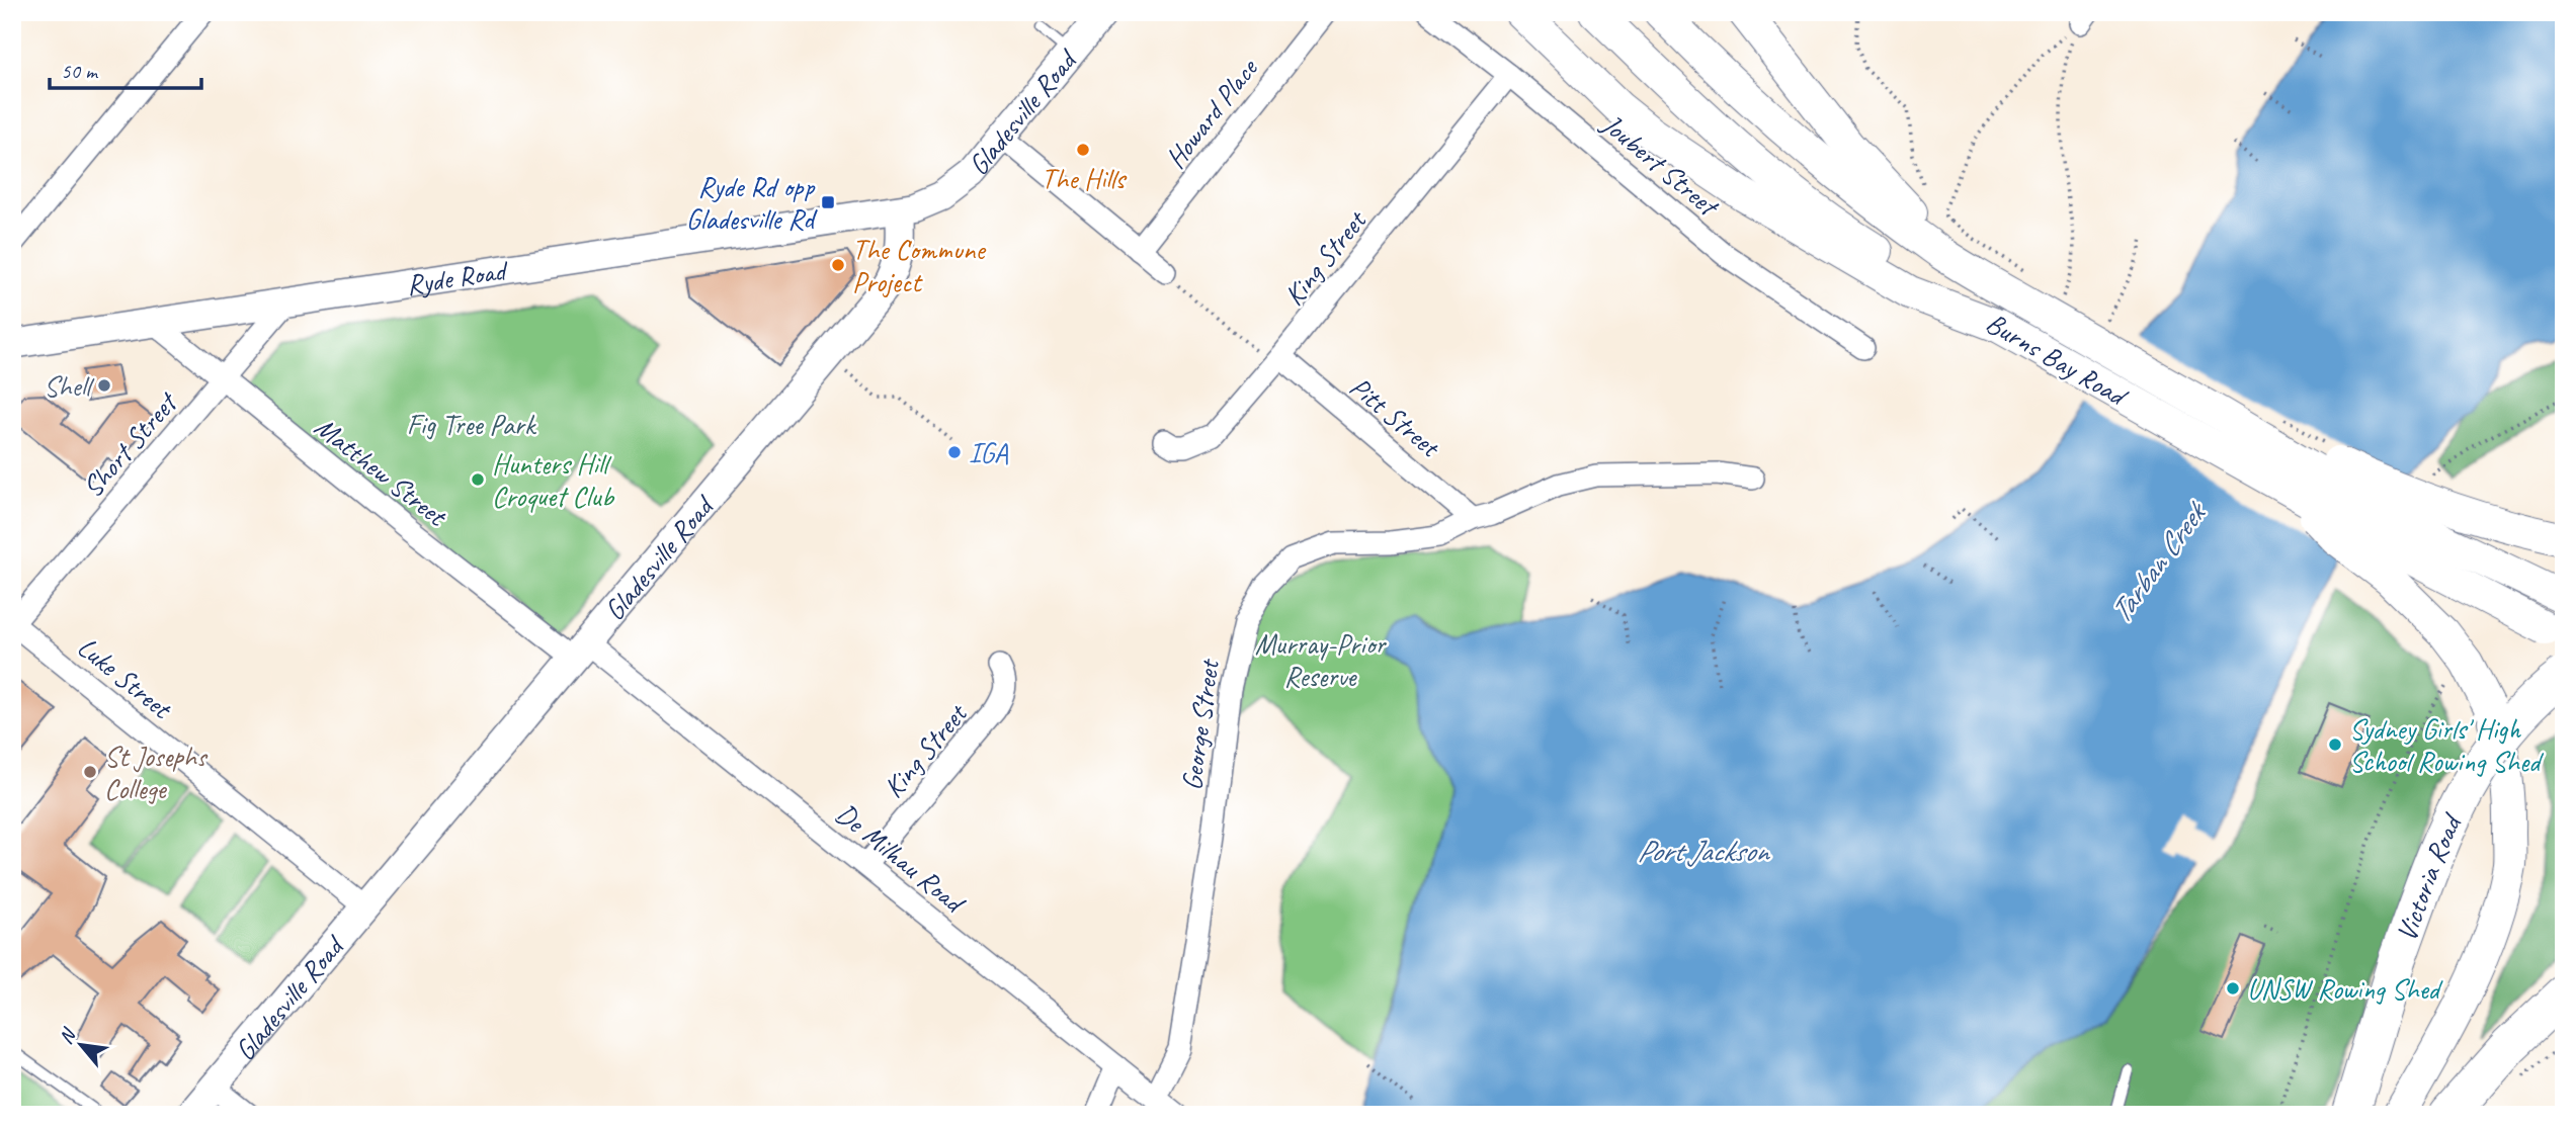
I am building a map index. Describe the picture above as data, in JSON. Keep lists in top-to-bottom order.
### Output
{
  "streets": {
    "highway": ["Victoria Road"],
    "main road": ["Gladesville Road", "Ryde Road", "Burns Bay Road"],
    "street": [
      "Howard Place",
      "Joubert Street",
      "King Street",
      "Pitt Street",
      "Short Street",
      "Matthew Street",
      "Luke Street",
      "George Street",
      "De Milhau Road"
    ]
  },
  "crossings": [
    ["Gladesville Road", "Ryde Road"],
    ["Gladesville Road", "Matthew Street"],
    ["Gladesville Road", "Luke Street"],
    ["Gladesville Road", "De Milhau Road"],
    ["Joubert Street", "King Street"],
    ["King Street", "Pitt Street"],
    ["King Street", "De Milhau Road"],
    ["Ryde Road", "Short Street"],
    ["Ryde Road", "Matthew Street"],
    ["Pitt Street", "George Street"],
    ["Short Street", "Matthew Street"],
    ["Short Street", "Luke Street"],
    ["Matthew Street", "De Milhau Road"],
    ["George Street", "De Milhau Road"]
  ],
  "water": ["Tarban Creek", "Port Jackson"],
  "parks": ["Fig Tree Park", "Murray-Prior Reserve"],
  "places": {
    "other": [
      "The Hills",
      "The Commune Project",
      "Shell",
      "IGA",
      "Hunters Hill Croquet Club",
      "Sydney Girls' High School Rowing Shed",
      "St Josephs College",
      "UNSW Rowing Shed"
    ],
    "transit": ["Ryde Rd opp Gladesville Rd"]
  },
  "scale_bar": "50 m",
  "north": "top left"
}
